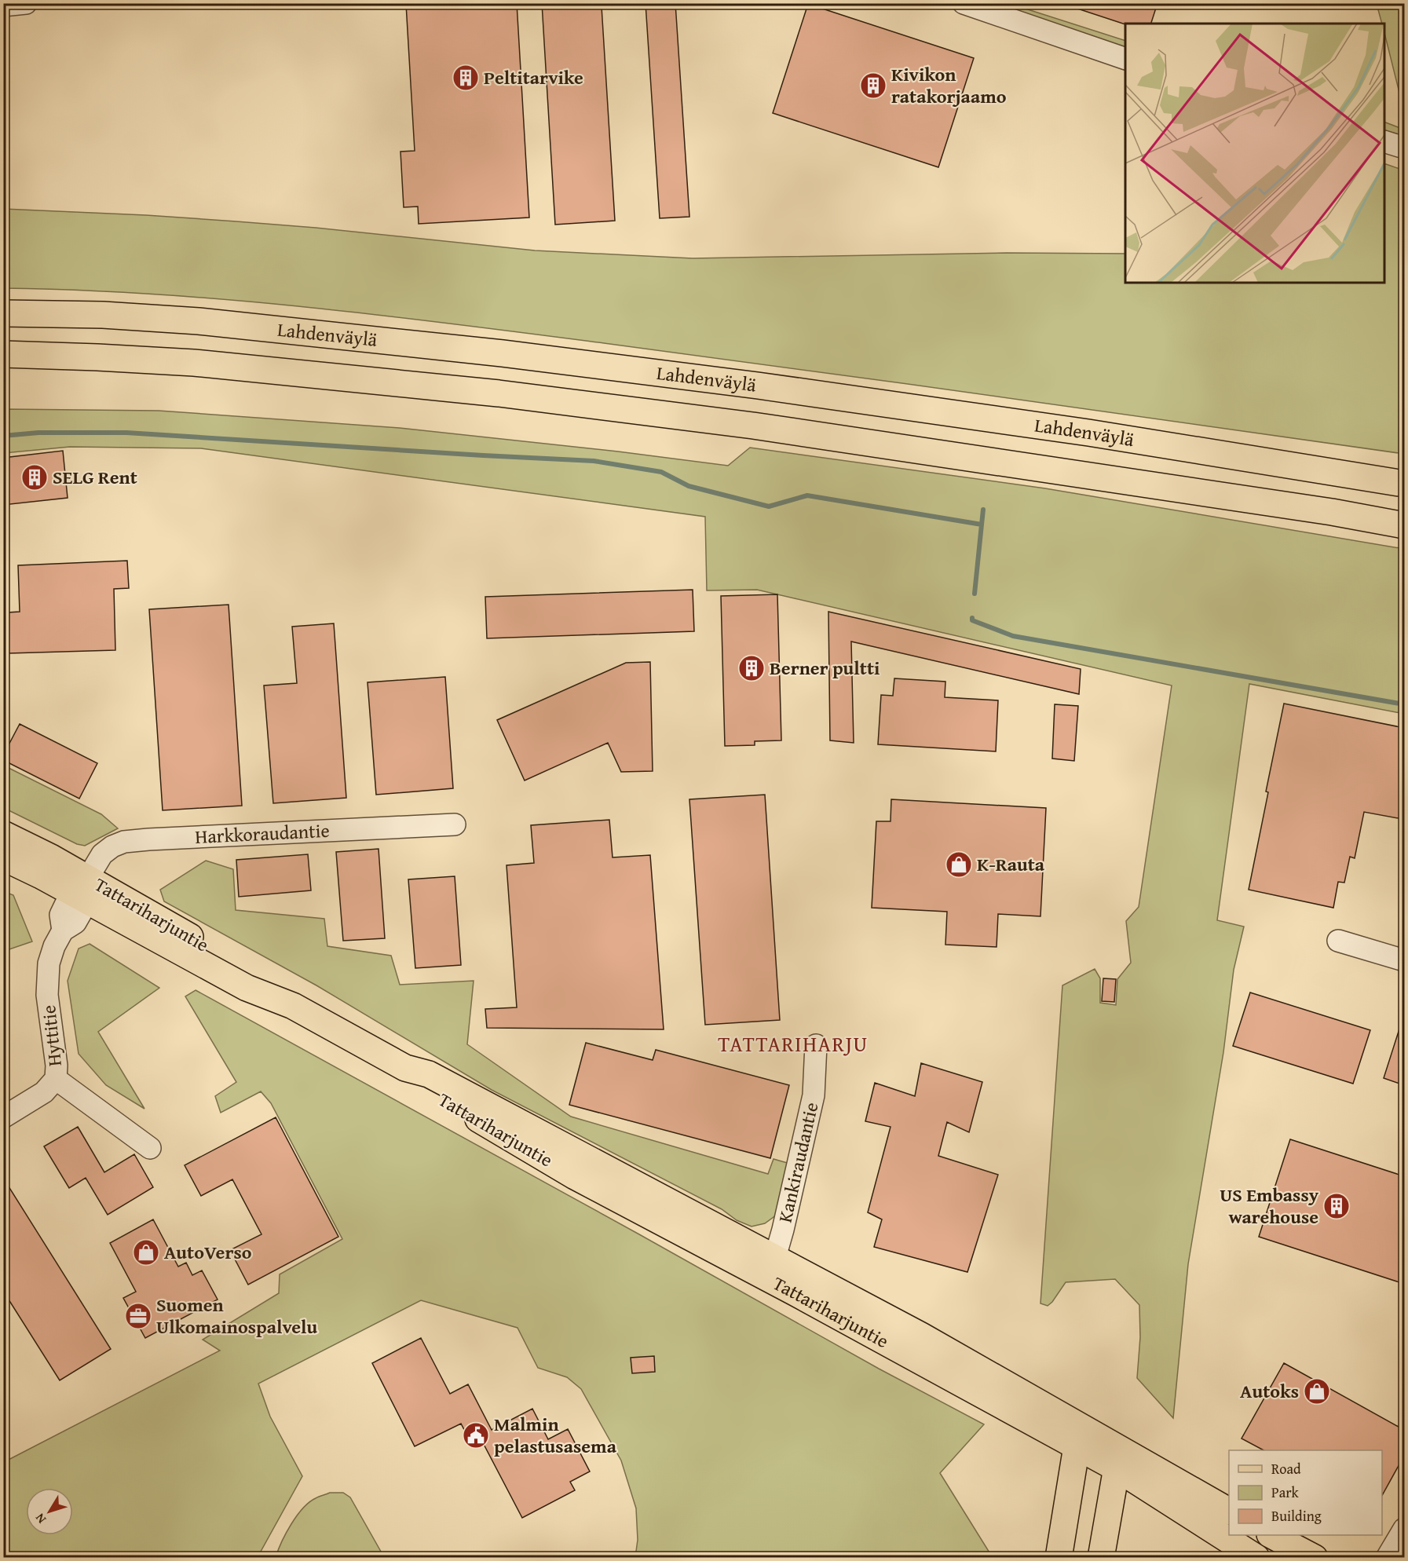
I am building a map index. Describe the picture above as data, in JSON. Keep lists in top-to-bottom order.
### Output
{
  "streets": {
    "main road": ["Lahdenväylä", "Tattariharjuntie"],
    "street": ["Harkkoraudantie", "Hyttitie", "Kankiraudantie"]
  },
  "crossings": [
    ["Harkkoraudantie", "Tattariharjuntie"],
    ["Harkkoraudantie", "Hyttitie"],
    ["Tattariharjuntie", "Hyttitie"],
    ["Tattariharjuntie", "Kankiraudantie"]
  ],
  "districts": ["TATTARIHARJU"],
  "places": {
    "building": [
      "Peltitarvike",
      "Kivikon ratakorjaamo",
      "SELG Rent",
      "Berner pultti",
      "US Embassy warehouse"
    ],
    "shop": ["K-Rauta", "AutoVerso", "Autoks"],
    "office": ["Suomen Ulkomainospalvelu"],
    "public building": ["Malmin pelastusasema"]
  },
  "legend": ["Road", "Park", "Building"],
  "north": "bottom left"
}
